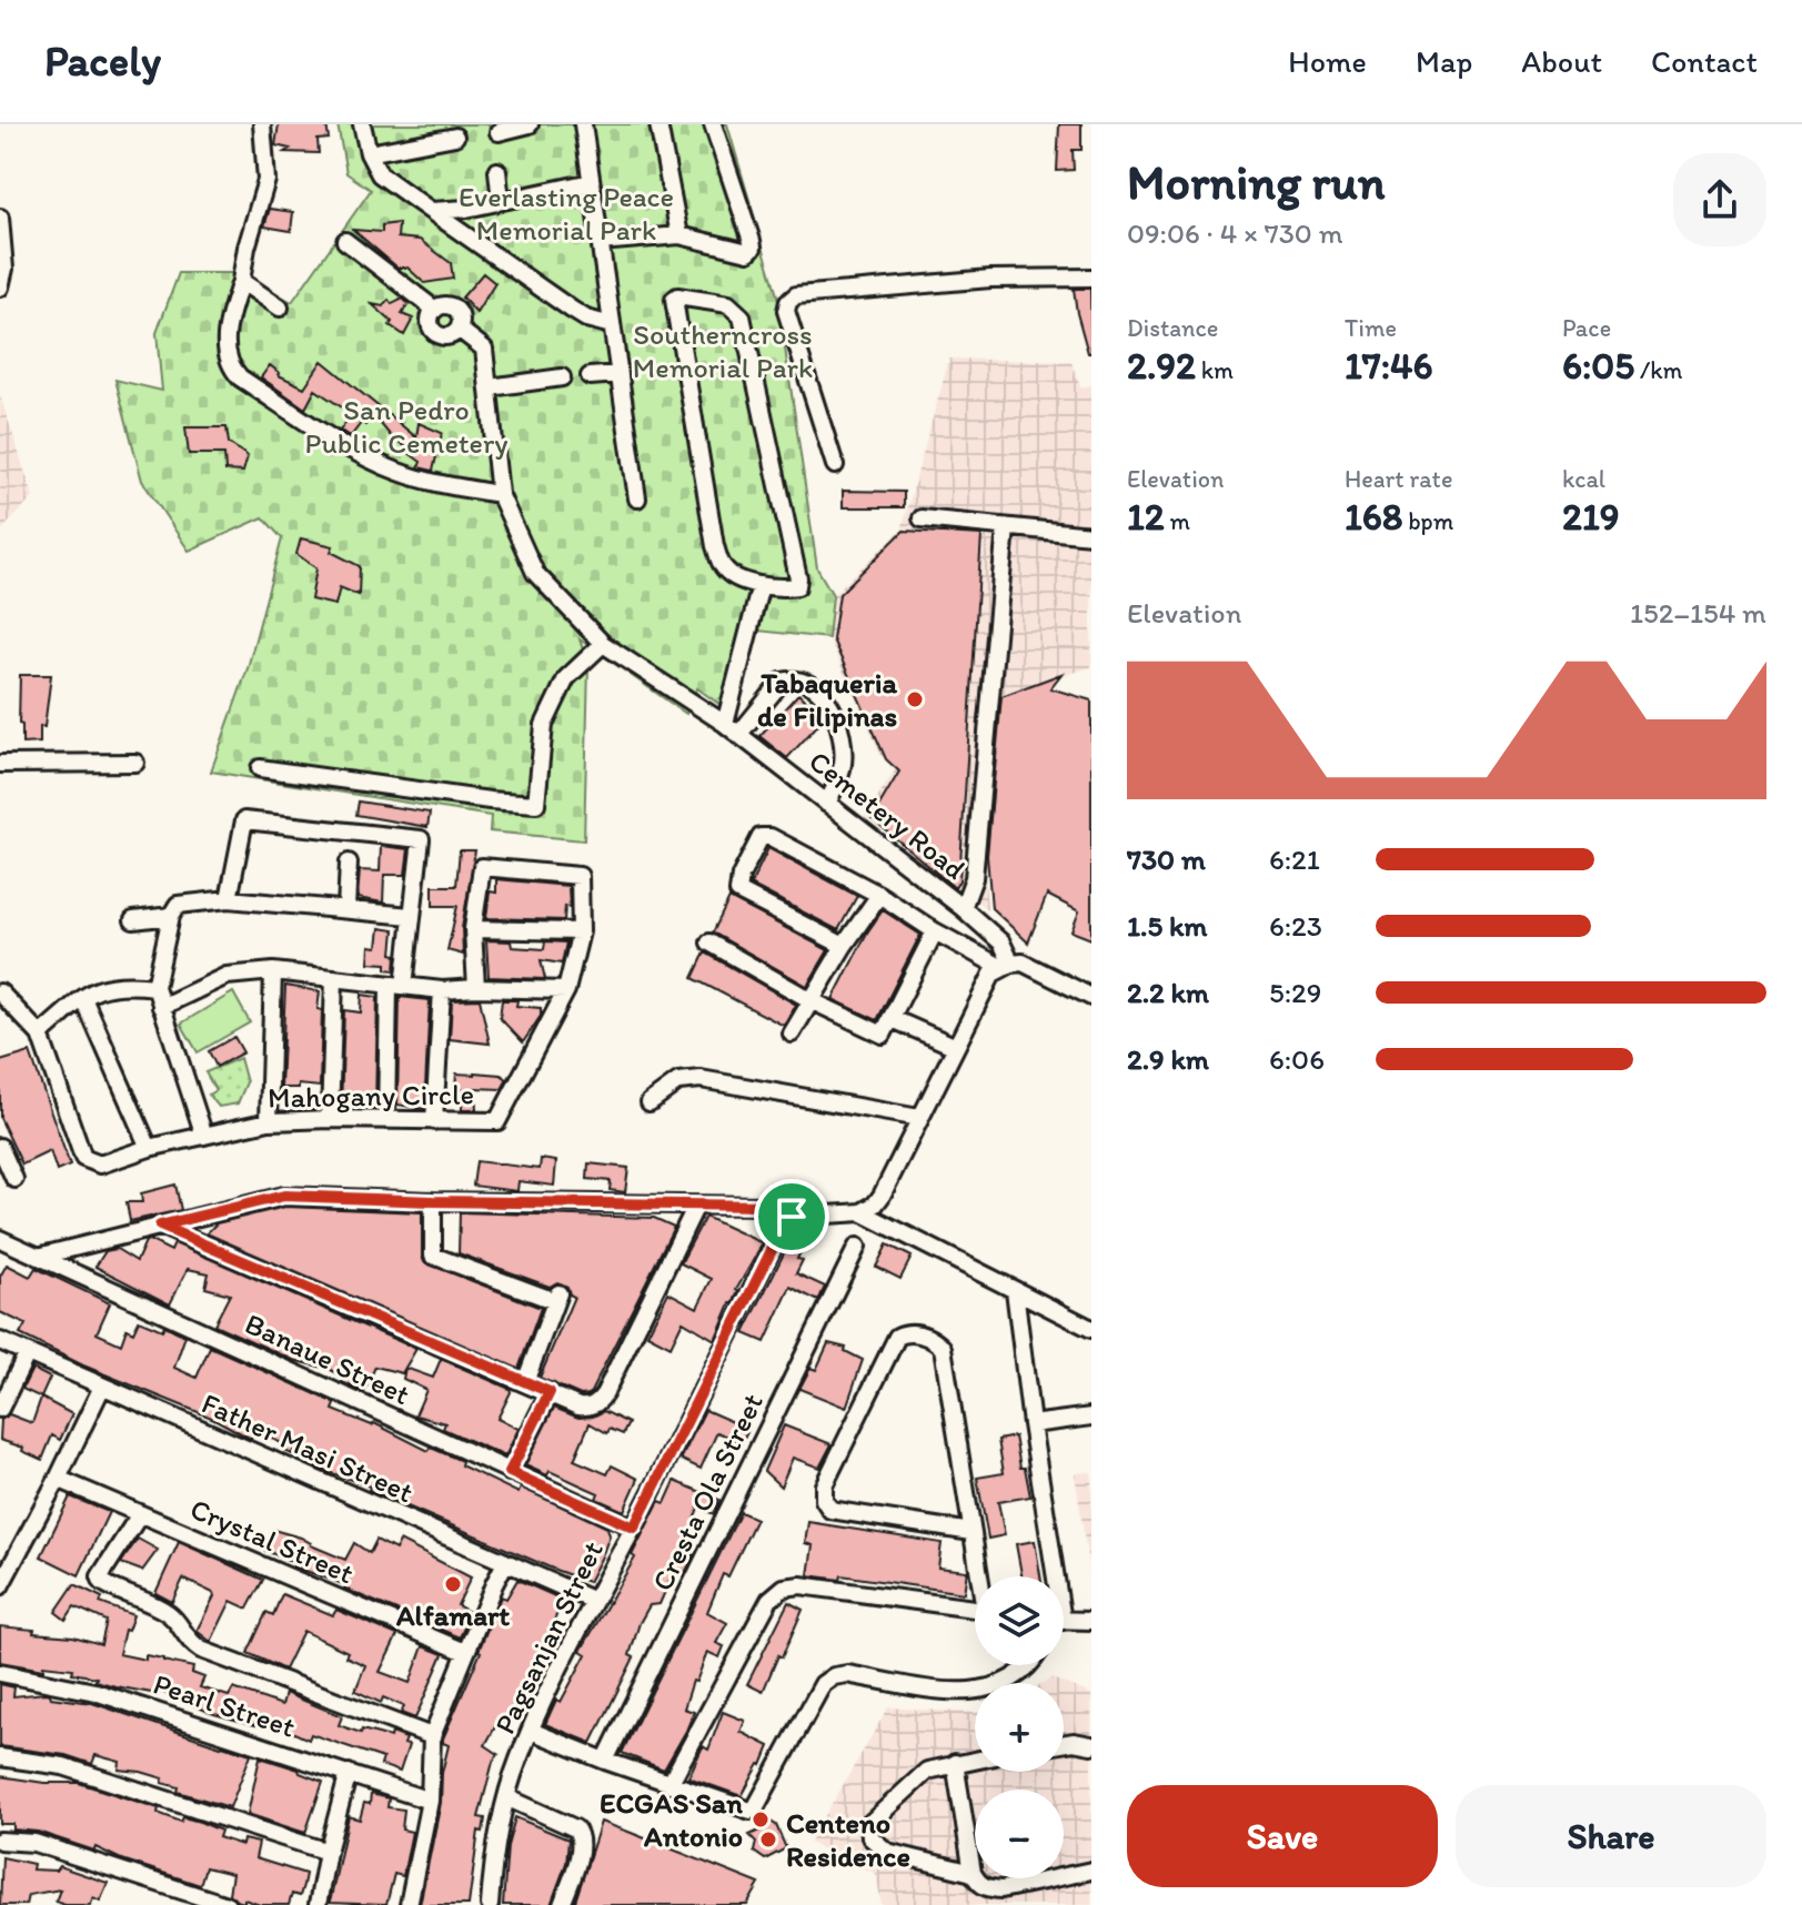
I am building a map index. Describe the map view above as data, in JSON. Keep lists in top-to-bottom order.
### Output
{
  "streets": {
    "street": [
      "Cemetery Road",
      "Mahogany Circle",
      "Banaue Street",
      "Father Masi Street",
      "Cresta Ola Street",
      "Crystal Street",
      "Pagsanjan Street",
      "Pearl Street"
    ]
  },
  "crossings": [
    ["Banaue Street", "Pagsanjan Street"],
    ["Father Masi Street", "Pagsanjan Street"]
  ],
  "parks": ["Everlasting Peace Memorial Park", "Southerncross Memorial Park", "San Pedro Public Cemetery"],
  "places": [
    "Tabaqueria de Filipinas",
    "Alfamart",
    "ECGAS San Antonio",
    "Centeno Residence"
  ],
  "page": {
    "header": "Pacely",
    "nav": [
      "Home",
      "Map",
      "About",
      "Contact"
    ],
    "heading": ["Morning run", "09:06 · 4 × 730 m"],
    "stats": [
      ["Distance", "2.92 km"],
      ["Time", "17:46"],
      ["Pace", "6:05 /km"],
      ["Elevation", "12 m"],
      ["Heart rate", "168 bpm"],
      ["kcal", "219"]
    ],
    "chart": ["Elevation", "152–154 m"],
    "list": [
      {
        "name": "730 m",
        "note": "6:21"
      },
      {
        "name": "1.5 km",
        "note": "6:23"
      },
      {
        "name": "2.2 km",
        "note": "5:29"
      },
      {
        "name": "2.9 km",
        "note": "6:06"
      }
    ],
    "map_buttons": ["+", "−"],
    "buttons": ["Save", "Share"]
  }
}
